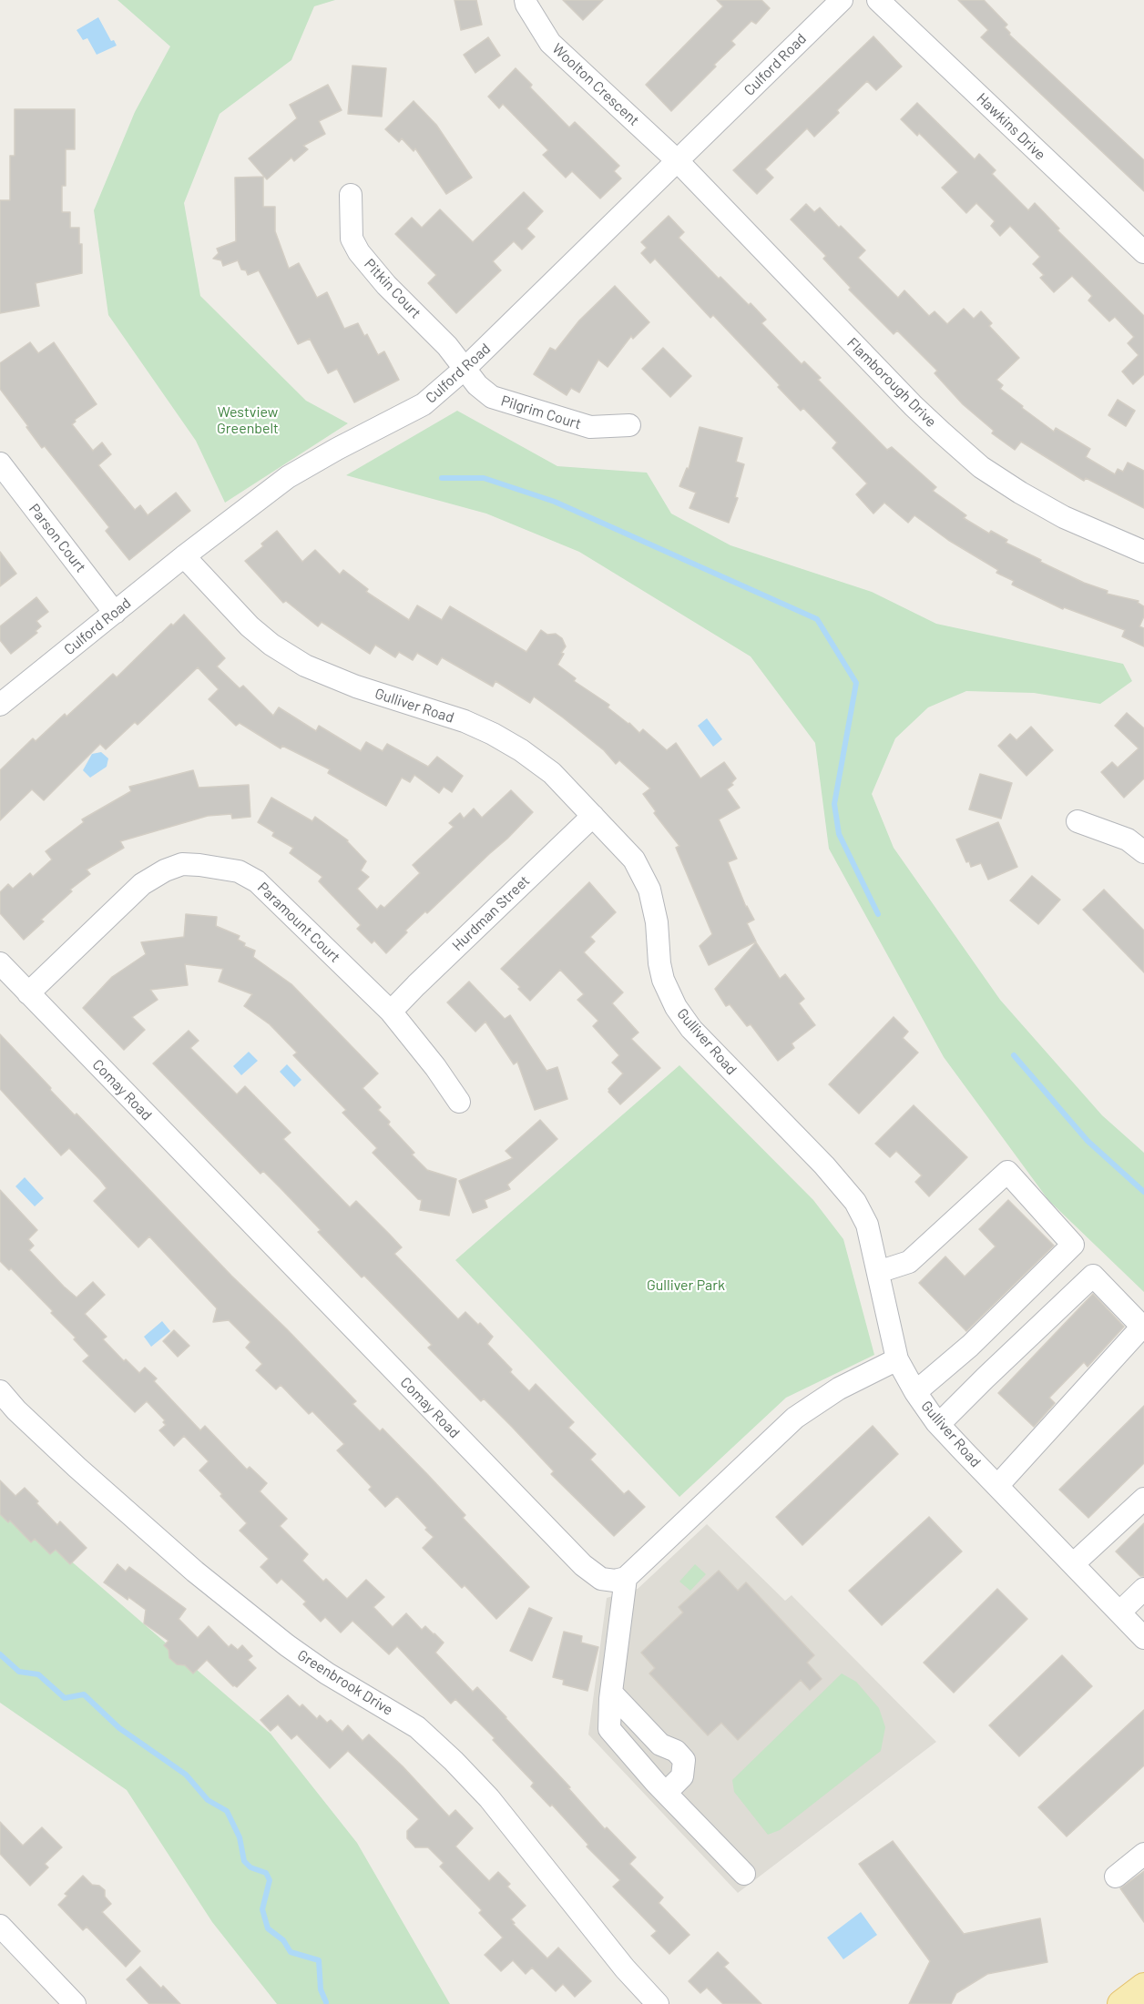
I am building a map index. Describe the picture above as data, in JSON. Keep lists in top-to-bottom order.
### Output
{
  "streets": {
    "street": [
      "Culford Road",
      "Woolton Crescent",
      "Hawkins Drive",
      "Pitkin Court",
      "Flamborough Drive",
      "Pilgrim Court",
      "Parson Court",
      "Gulliver Road",
      "Hurdman Street",
      "Paramount Court",
      "Comay Road",
      "Greenbrook Drive"
    ]
  },
  "crossings": [
    ["Culford Road", "Woolton Crescent"],
    ["Culford Road", "Pitkin Court"],
    ["Culford Road", "Flamborough Drive"],
    ["Culford Road", "Pilgrim Court"],
    ["Culford Road", "Parson Court"],
    ["Culford Road", "Gulliver Road"],
    ["Woolton Crescent", "Flamborough Drive"],
    ["Pitkin Court", "Pilgrim Court"],
    ["Gulliver Road", "Hurdman Street"],
    ["Hurdman Street", "Paramount Court"],
    ["Paramount Court", "Comay Road"]
  ],
  "parks": ["Westview Greenbelt", "Gulliver Park"]
}
